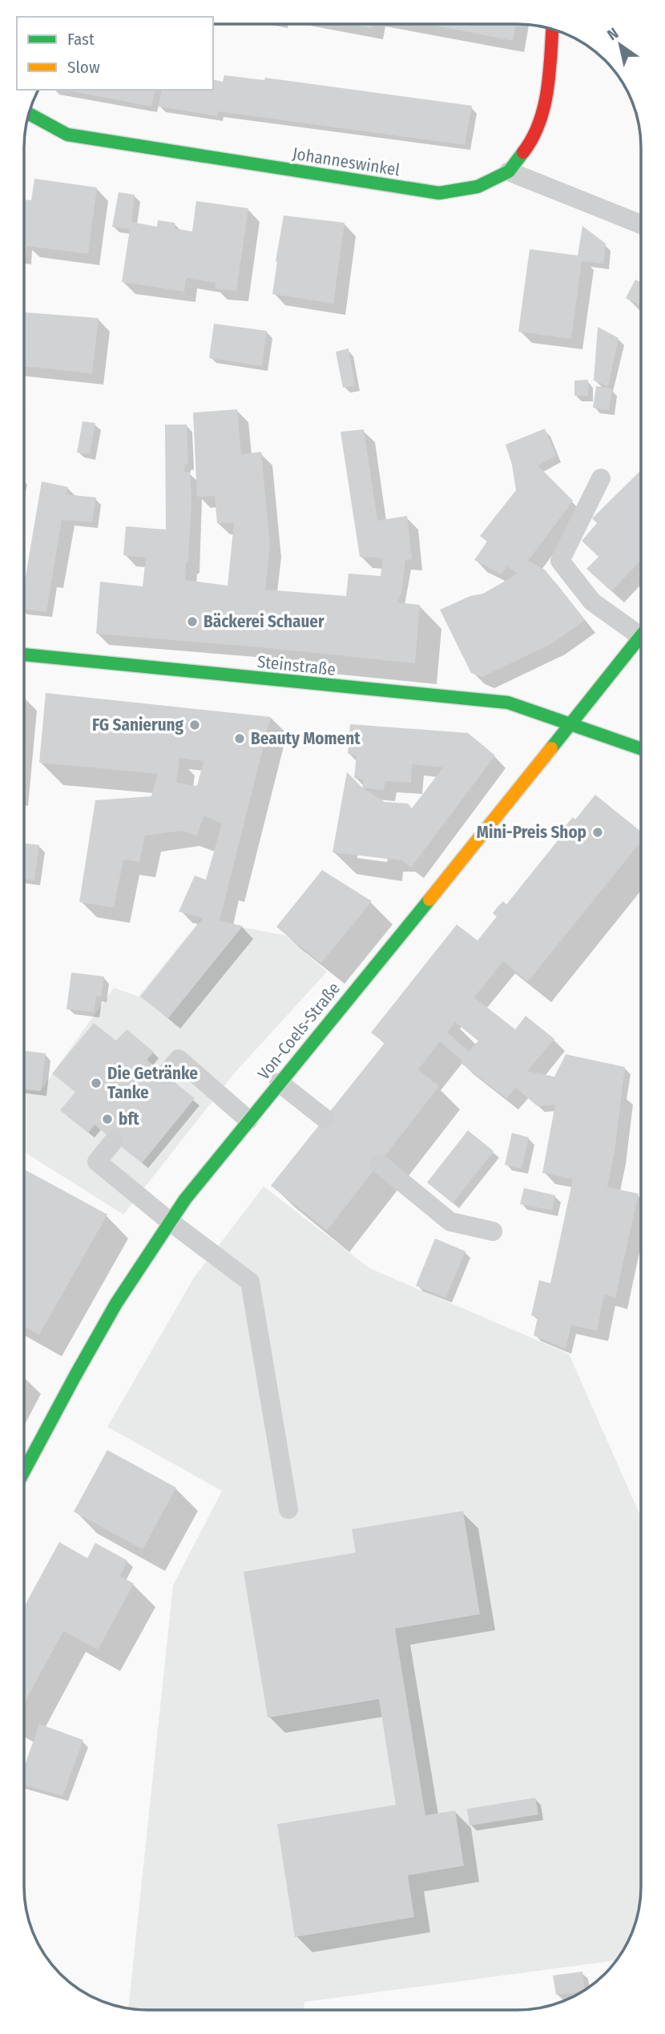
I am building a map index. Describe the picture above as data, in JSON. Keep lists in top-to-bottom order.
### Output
{
  "streets": {
    "street": ["Johanneswinkel", "Steinstraße", "Von-Coels-Straße"]
  },
  "crossings": [
    ["Steinstraße", "Von-Coels-Straße"]
  ],
  "places": [
    "Bäckerei Schauer",
    "FG Sanierung",
    "Beauty Moment",
    "Mini-Preis Shop",
    "Die Getränke Tanke",
    "bft"
  ],
  "legend": ["Fast", "Slow"],
  "north": "top left"
}
